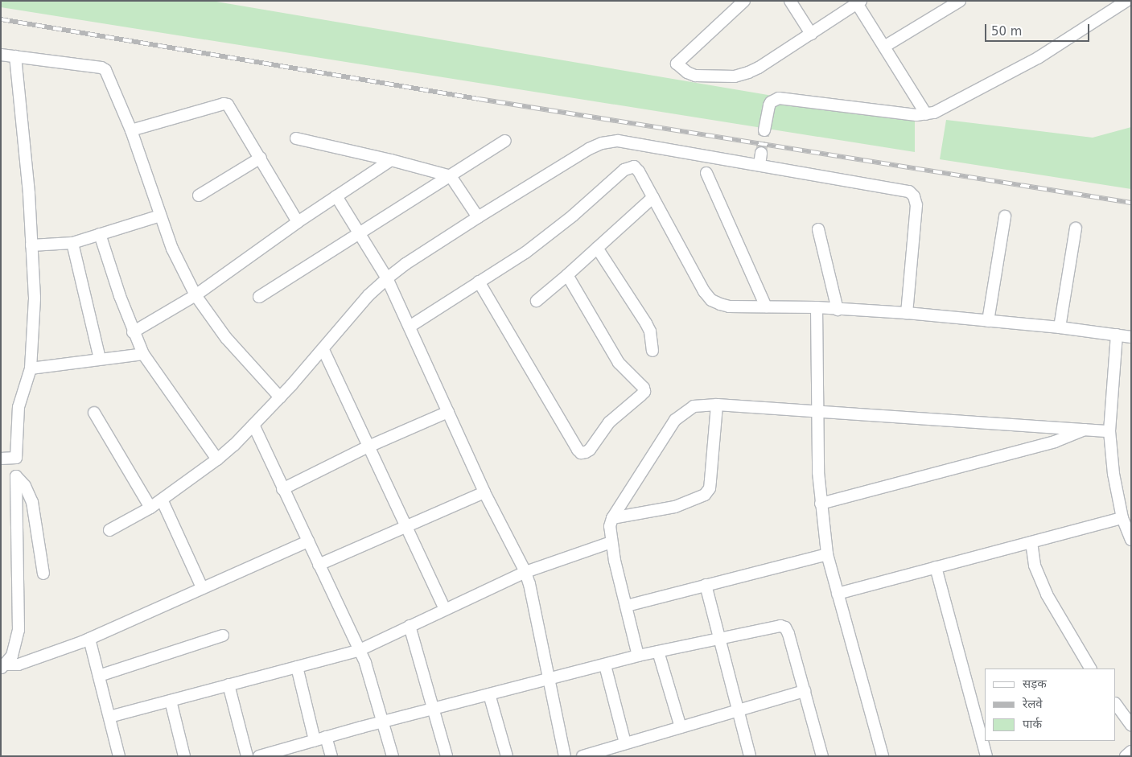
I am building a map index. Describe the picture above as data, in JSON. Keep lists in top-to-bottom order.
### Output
{
  "legend": ["सड़क", "रेलवे", "पार्क"],
  "scale_bar": "50 m"
}
